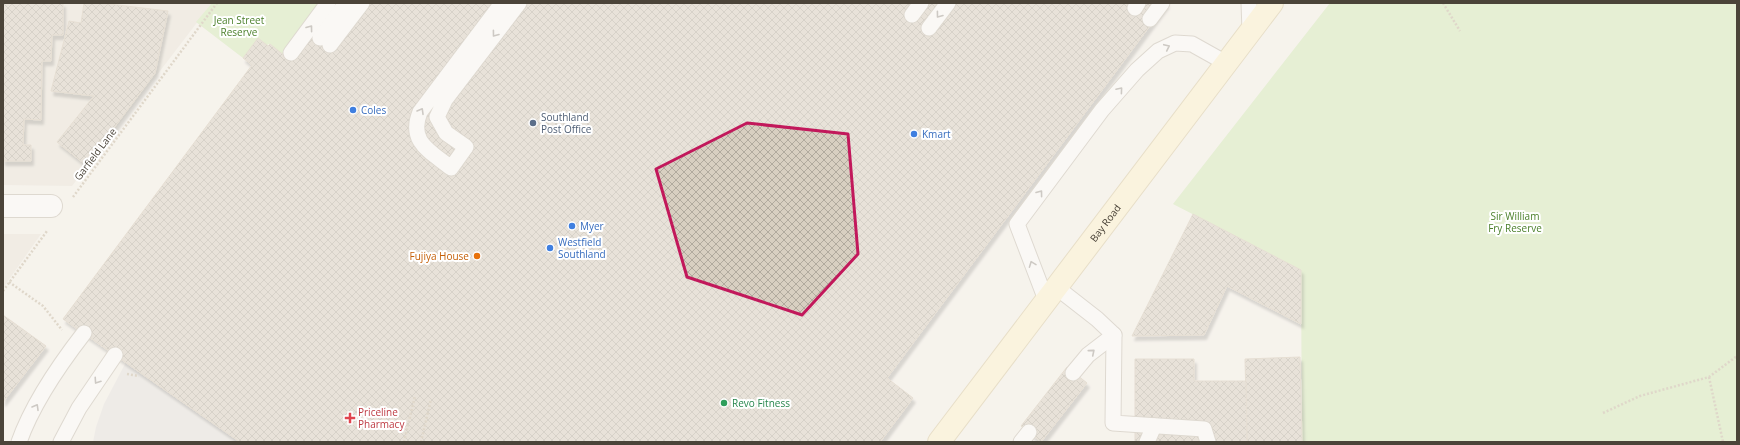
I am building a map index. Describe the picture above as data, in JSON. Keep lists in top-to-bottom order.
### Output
{
  "streets": {
    "main road": ["Bay Road"],
    "path": ["Garfield Lane"]
  },
  "parks": ["Jean Street Reserve", "Sir William Fry Reserve"],
  "places": {
    "other": [
      "Coles",
      "Southland Post Office",
      "Kmart",
      "Myer",
      "Westfield Southland",
      "Fujiya House",
      "Revo Fitness"
    ],
    "health": ["Priceline Pharmacy"]
  }
}
